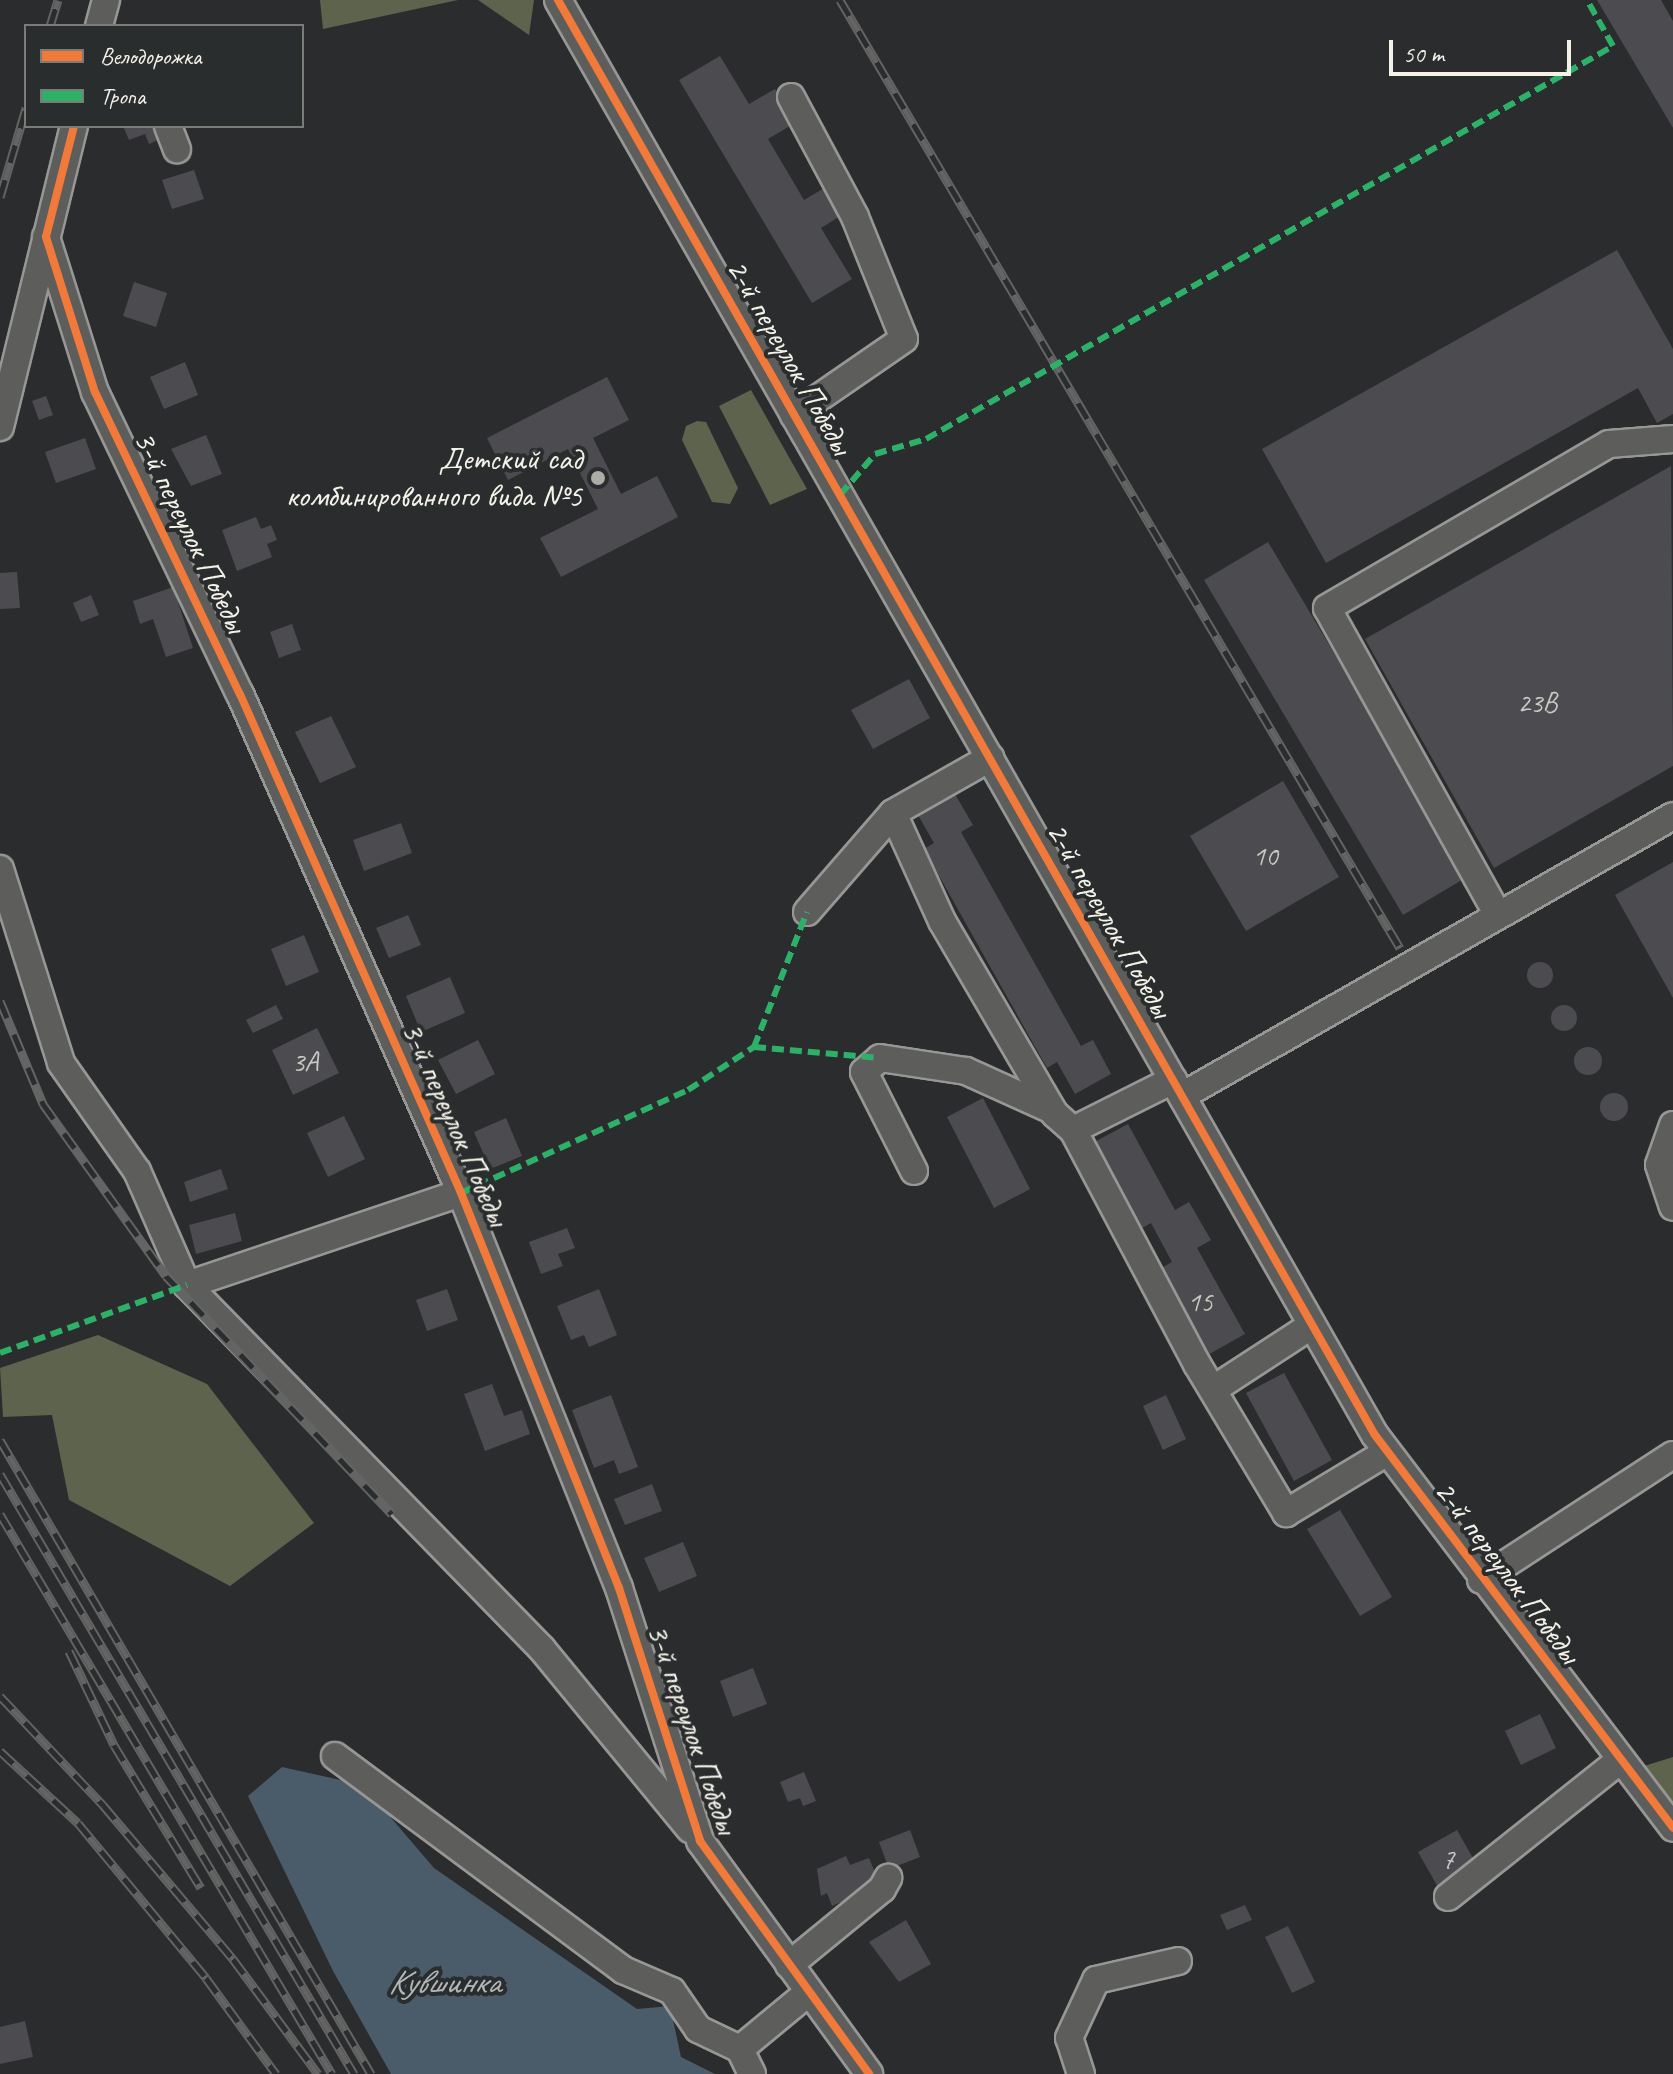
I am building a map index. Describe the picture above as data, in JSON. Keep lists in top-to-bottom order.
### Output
{
  "streets": {
    "street": ["2-й переулок Победы", "3-й переулок Победы"]
  },
  "water": ["Кувшинка"],
  "places": ["Детский сад комбинированного вида №5"],
  "house_numbers": [
    "23В",
    "10",
    "3А",
    "15",
    "7"
  ],
  "legend": ["Велодорожка", "Тропа"],
  "scale_bar": "50 m"
}
